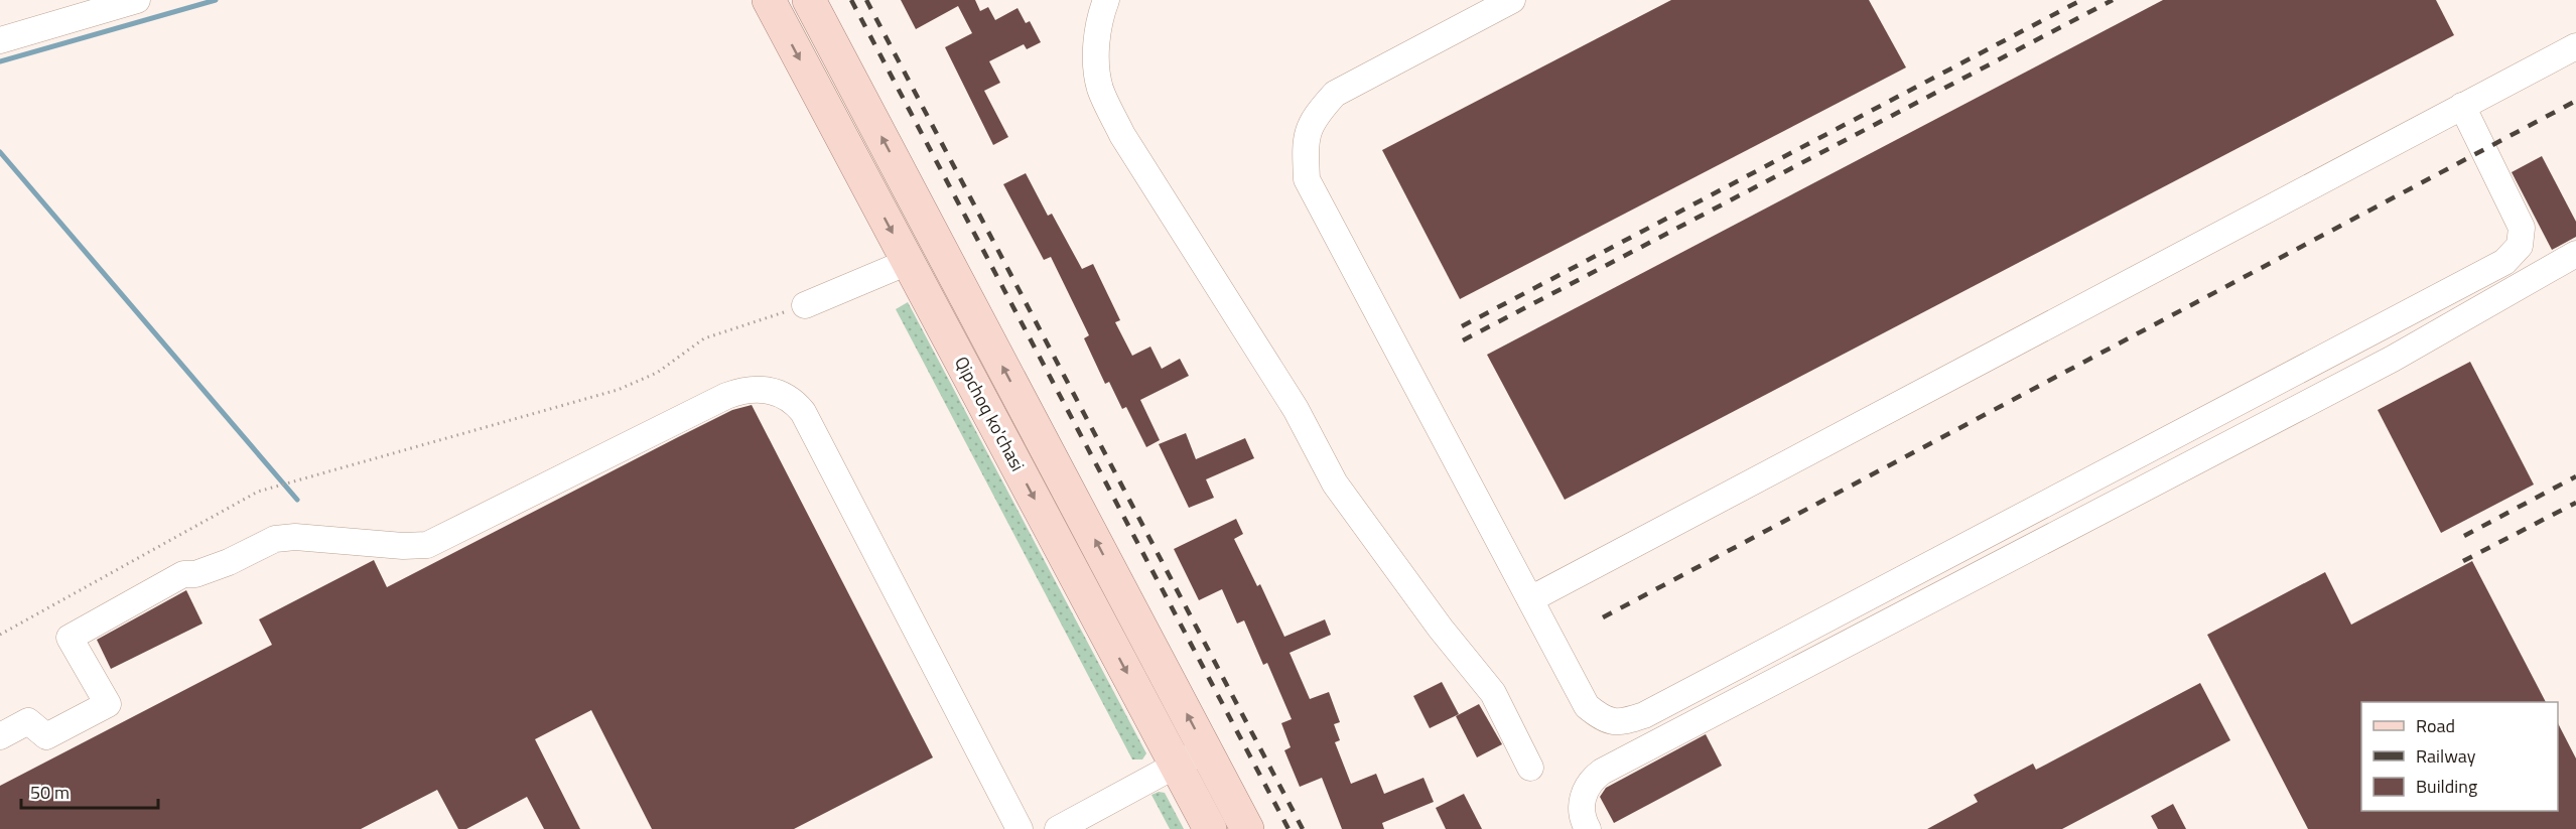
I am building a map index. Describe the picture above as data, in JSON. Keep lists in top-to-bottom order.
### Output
{
  "streets": {
    "main road": ["Qipchoq ko'chasi"]
  },
  "legend": ["Road", "Railway", "Building"],
  "scale_bar": "50 m"
}
